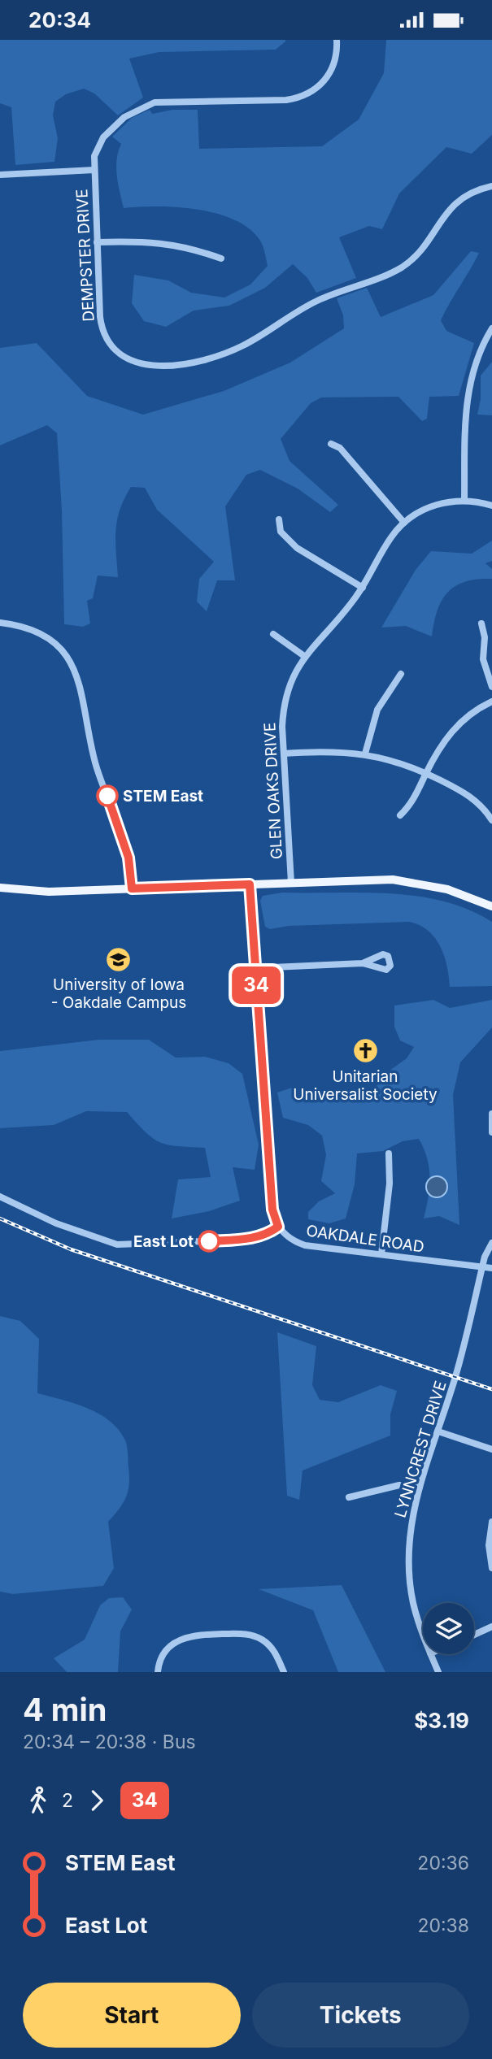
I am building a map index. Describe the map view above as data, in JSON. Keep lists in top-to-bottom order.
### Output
{
  "streets": {
    "street": [
      "DEMPSTER DRIVE",
      "GLEN OAKS DRIVE",
      "OAKDALE ROAD",
      "LYNNCREST DRIVE"
    ]
  },
  "crossings": [
    ["OAKDALE ROAD", "LYNNCREST DRIVE"]
  ],
  "places": {
    "other": ["STEM East", "East Lot"],
    "school or university": ["University of Iowa - Oakdale Campus"],
    "church": ["Unitarian Universalist Society"]
  },
  "lines": ["bus line 34"],
  "page": {
    "status": "20:34",
    "on_map": "34",
    "heading": ["4 min", "20:34 – 20:38 · Bus", "$3.19"],
    "legs": ["2", "34"],
    "list": [
      {
        "name": "STEM East",
        "value": "20:36"
      },
      {
        "name": "East Lot",
        "value": "20:38"
      }
    ],
    "buttons": ["Start", "Tickets"]
  }
}
